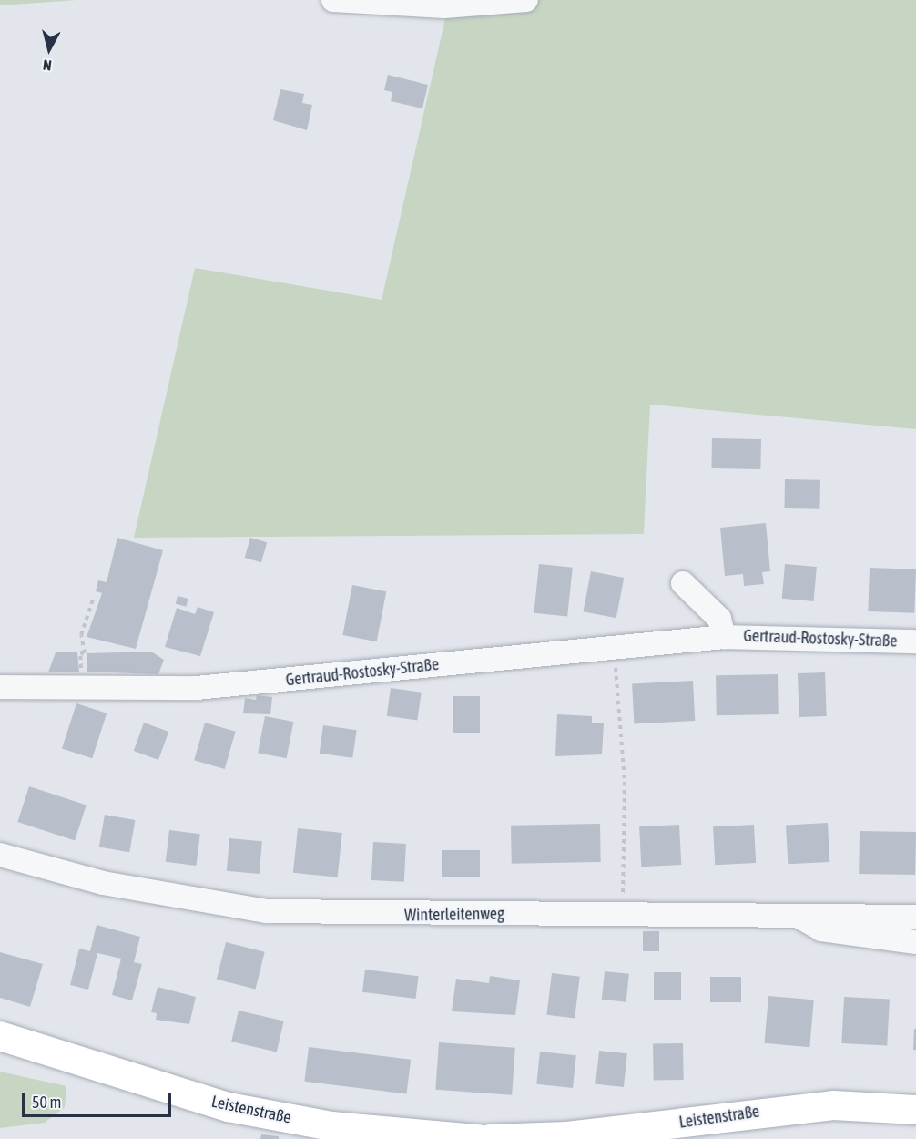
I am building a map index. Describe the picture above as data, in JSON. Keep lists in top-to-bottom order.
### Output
{
  "streets": {
    "main road": ["Leistenstraße"],
    "street": ["Gertraud-Rostosky-Straße", "Winterleitenweg"]
  },
  "scale_bar": "50 m",
  "north": "bottom"
}
